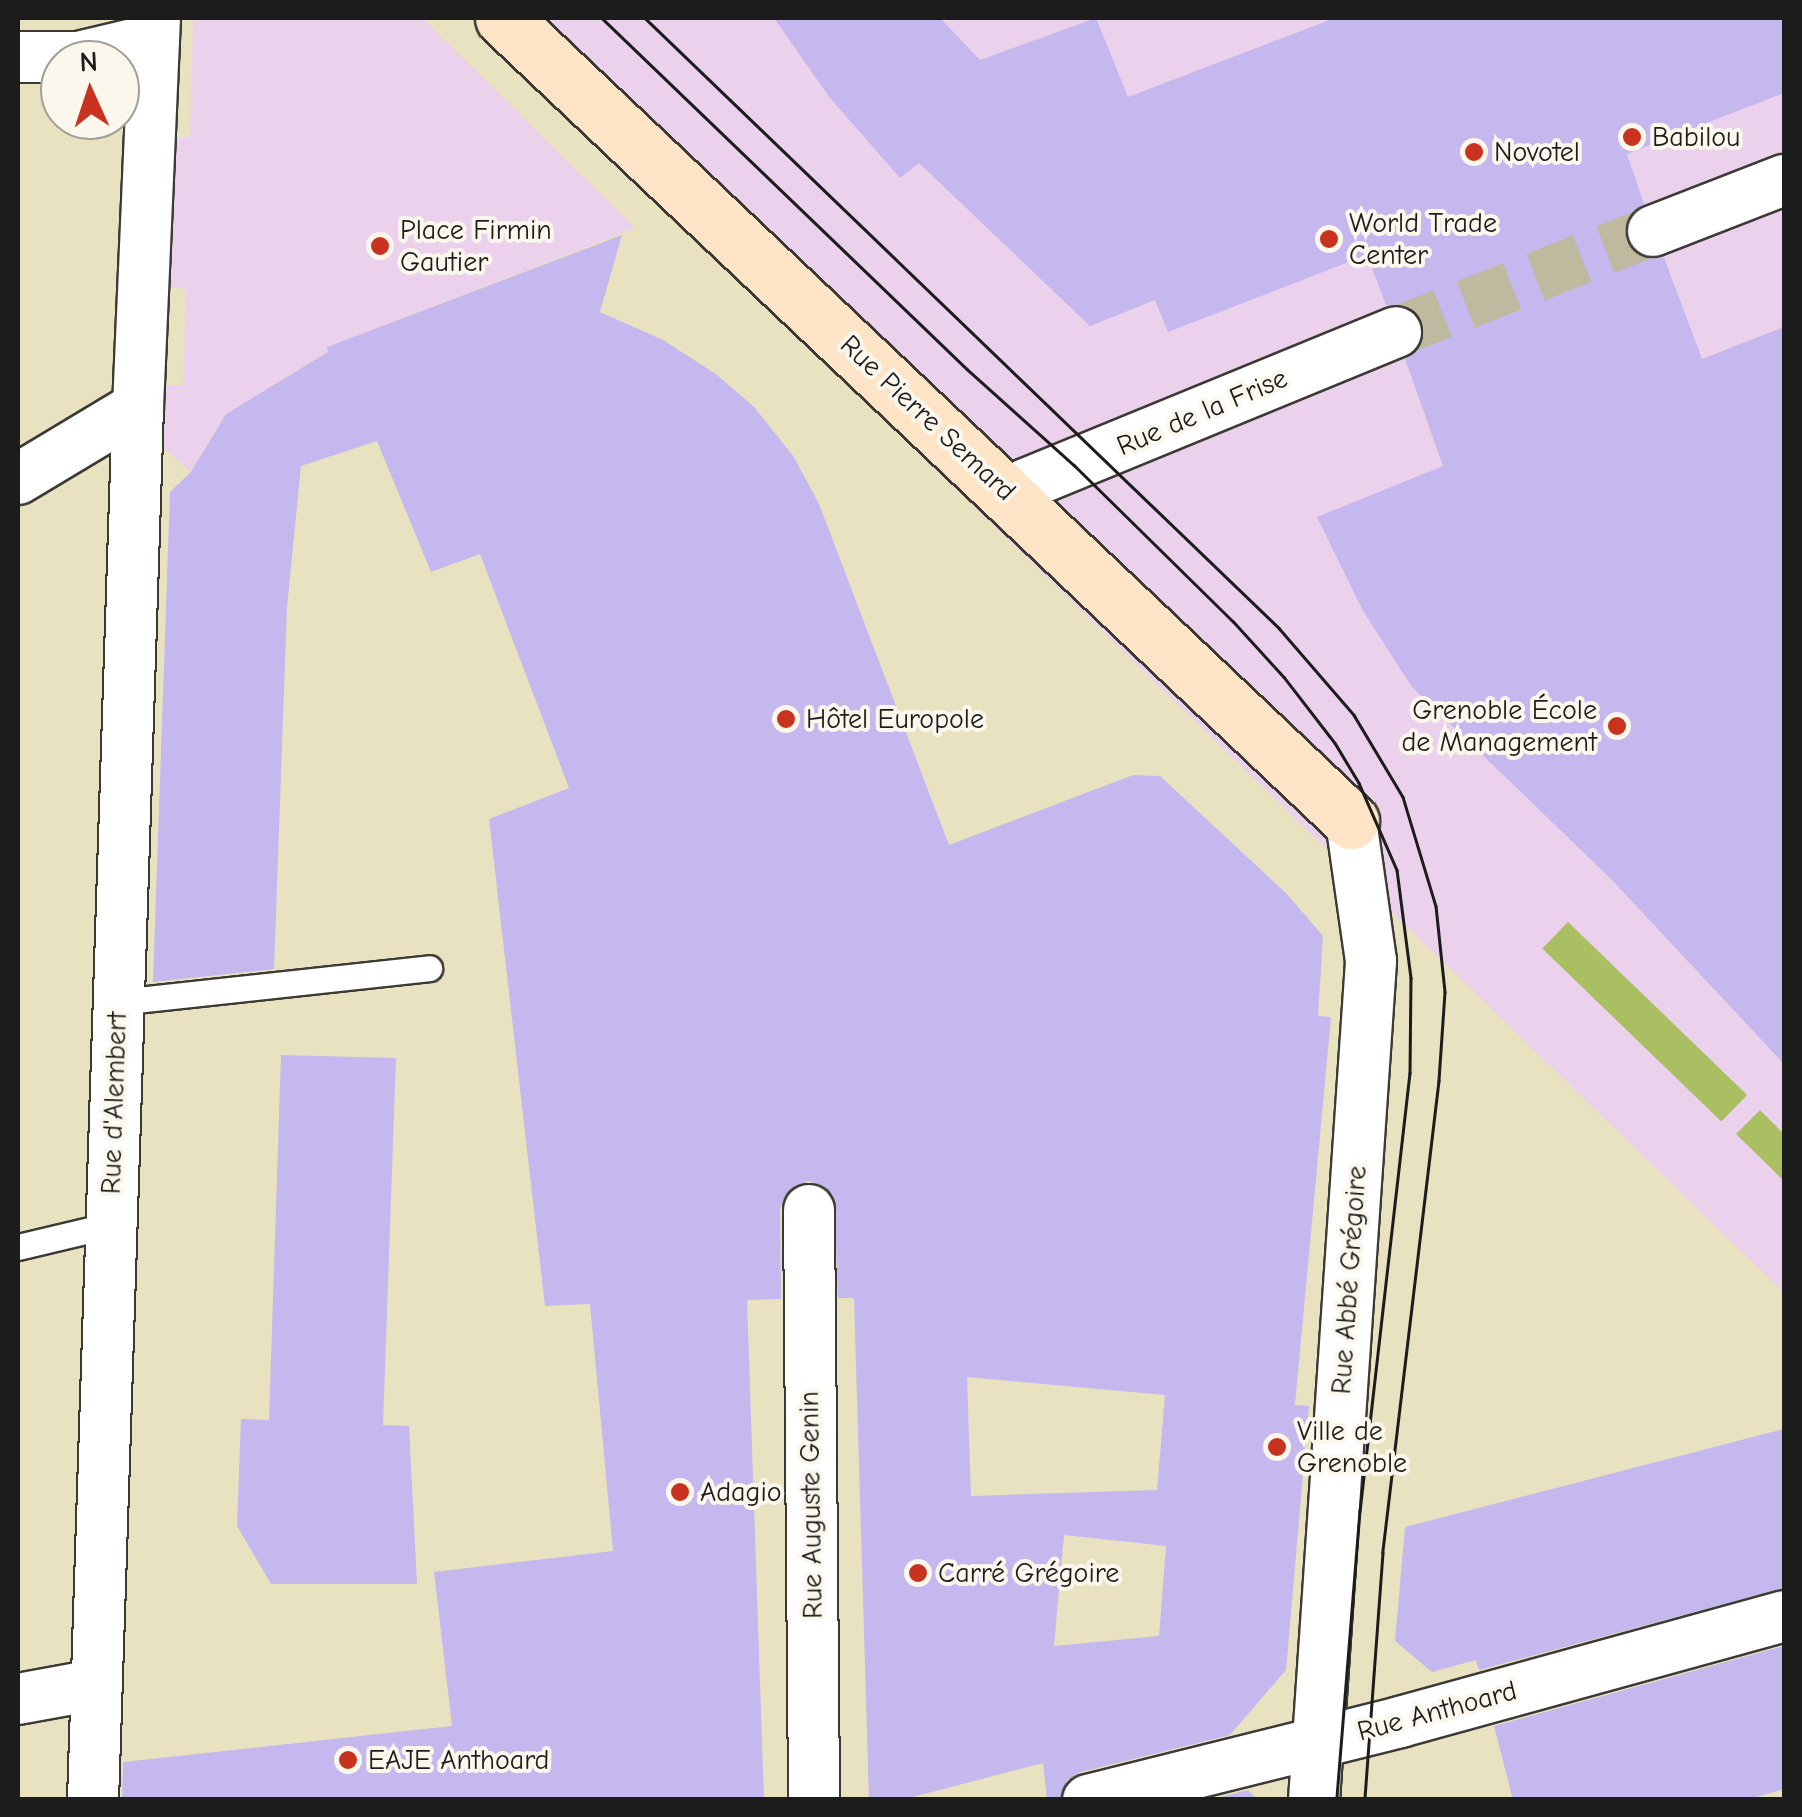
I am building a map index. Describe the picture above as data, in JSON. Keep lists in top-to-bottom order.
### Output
{
  "streets": {
    "street": [
      "Rue de la Frise",
      "Rue Pierre Semard",
      "Rue d'Alembert",
      "Rue Abbé Grégoire",
      "Rue Auguste Genin",
      "Rue Anthoard"
    ]
  },
  "crossings": [
    ["Rue de la Frise", "Rue Pierre Semard"],
    ["Rue Pierre Semard", "Rue Abbé Grégoire"],
    ["Rue Abbé Grégoire", "Rue Anthoard"]
  ],
  "places": [
    "Babilou",
    "Novotel",
    "World Trade Center",
    "Place Firmin Gautier",
    "Hôtel Europole",
    "Grenoble École de Management",
    "Ville de Grenoble",
    "Adagio",
    "Carré Grégoire",
    "EAJE Anthoard"
  ],
  "north": "top"
}
